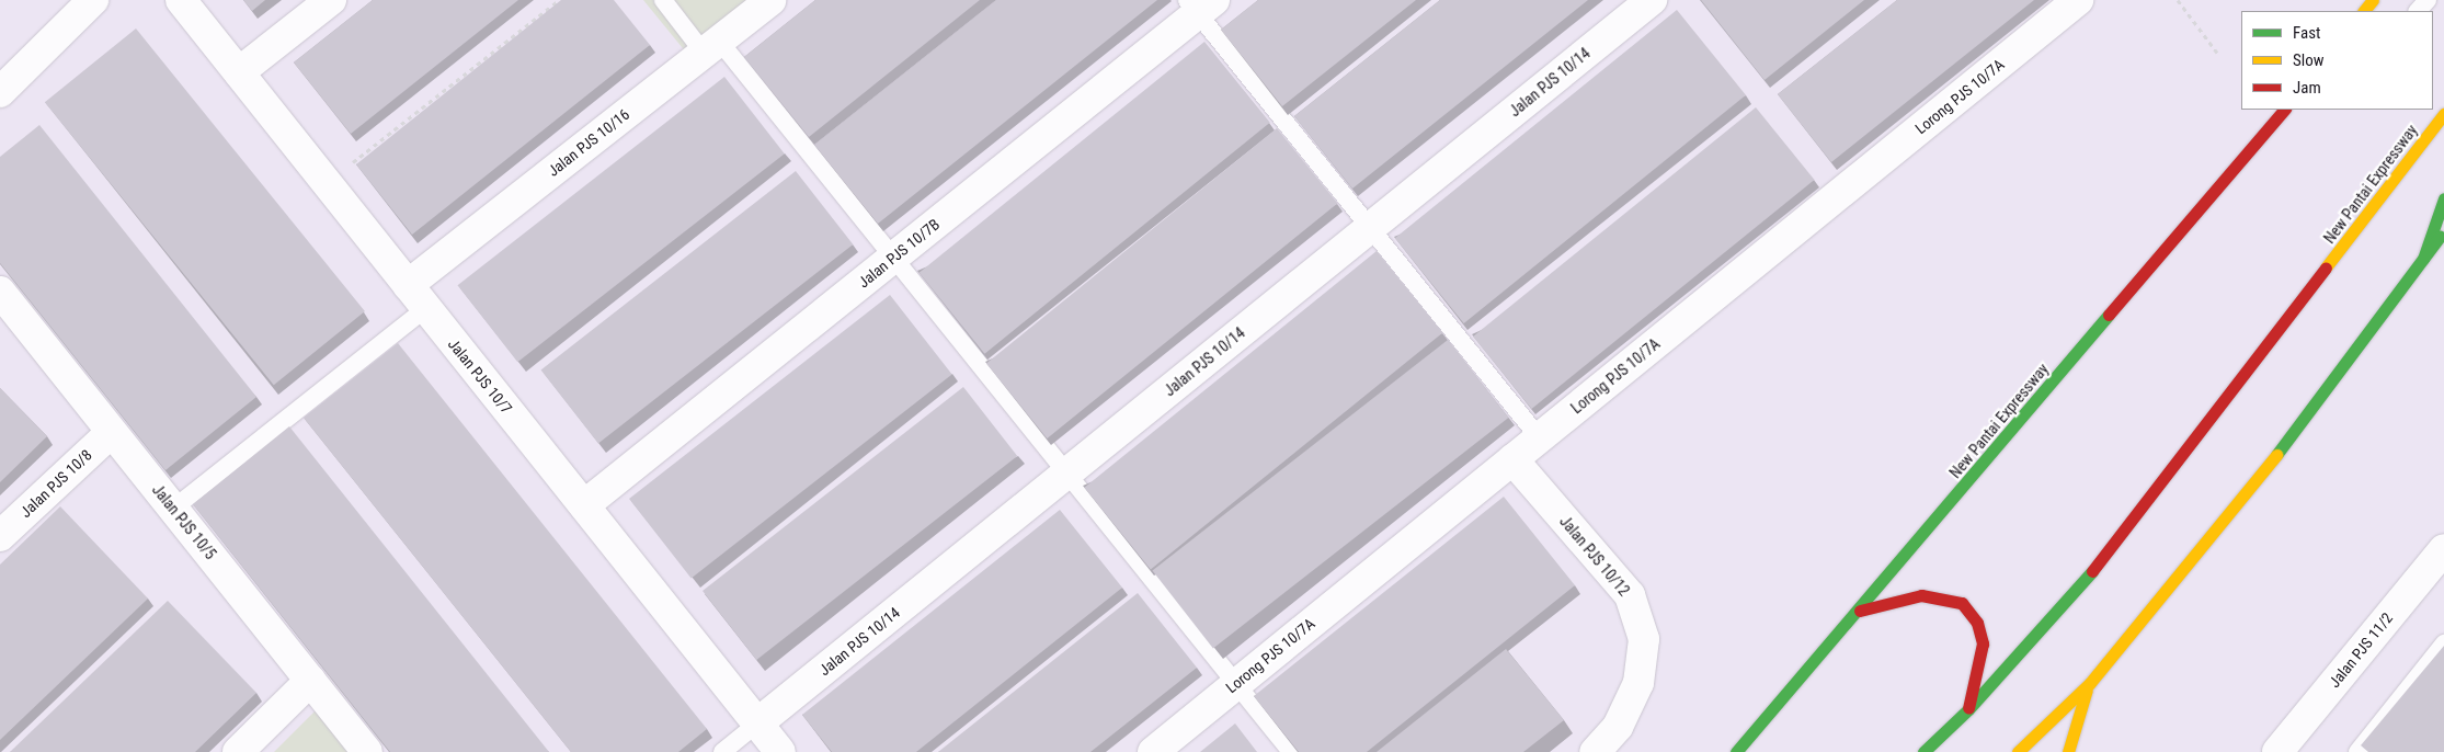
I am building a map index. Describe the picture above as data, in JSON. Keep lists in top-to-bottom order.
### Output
{
  "streets": {
    "main road": ["New Pantai Expressway"],
    "street": [
      "Jalan PJS 10/14",
      "Lorong PJS 10/7A",
      "Jalan PJS 10/16",
      "Jalan PJS 10/7B",
      "Jalan PJS 10/7",
      "Jalan PJS 10/8",
      "Jalan PJS 10/5",
      "Jalan PJS 10/12",
      "Jalan PJS 11/2"
    ]
  },
  "crossings": [
    ["Jalan PJS 10/14", "Jalan PJS 10/7"],
    ["Lorong PJS 10/7A", "Jalan PJS 10/12"],
    ["Jalan PJS 10/16", "Jalan PJS 10/7"],
    ["Jalan PJS 10/7B", "Jalan PJS 10/7"],
    ["Jalan PJS 10/8", "Jalan PJS 10/5"]
  ],
  "legend": ["Fast", "Slow", "Jam"]
}
